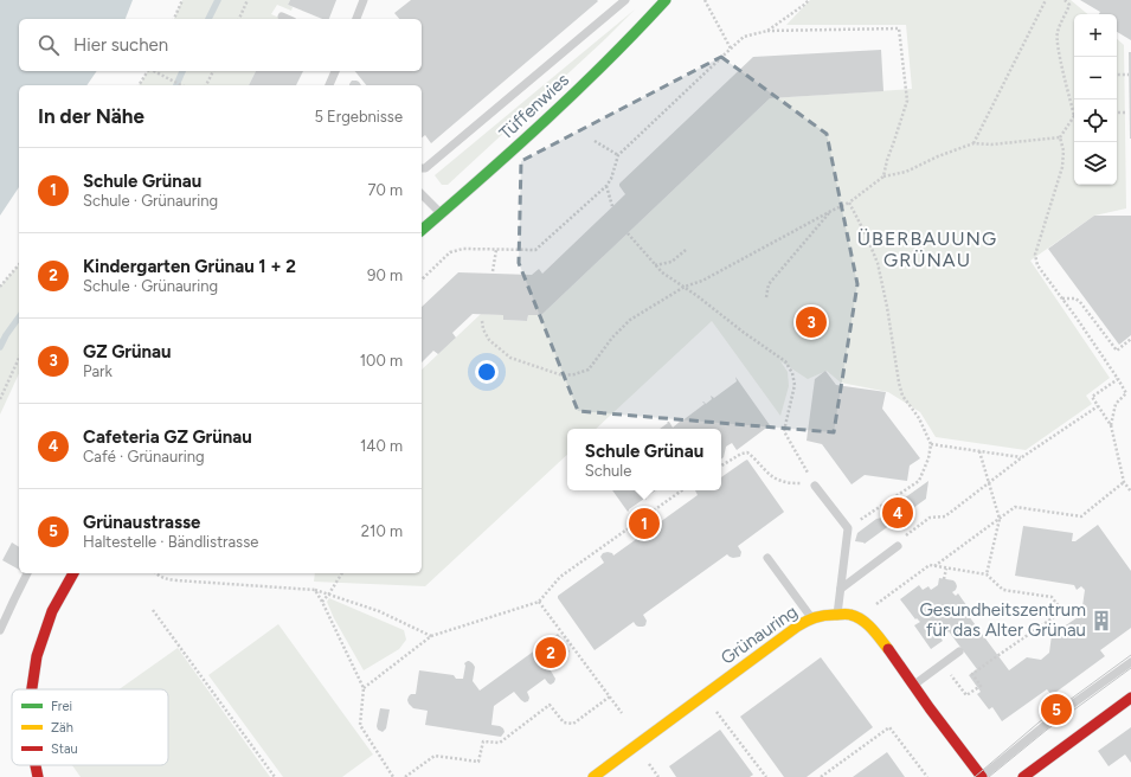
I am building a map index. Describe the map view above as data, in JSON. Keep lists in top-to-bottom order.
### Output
{
  "streets": {
    "street": ["Tüffenwies", "Grünauring"]
  },
  "districts": ["ÜBERBAUUNG GRÜNAU"],
  "places": {
    "building": ["Gesundheitszentrum für das Alter Grünau"]
  },
  "legend": ["Frei", "Zäh", "Stau"],
  "page": {
    "map_buttons": ["+", "−"],
    "search": "Hier suchen",
    "heading": ["In der Nähe", "5 Ergebnisse"],
    "list": [
      {
        "mark": "1",
        "name": "Schule Grünau",
        "note": "Schule · Grünauring",
        "value": "70 m"
      },
      {
        "mark": "2",
        "name": "Kindergarten Grünau 1 + 2",
        "note": "Schule · Grünauring",
        "value": "90 m"
      },
      {
        "mark": "3",
        "name": "GZ Grünau",
        "note": "Park",
        "value": "100 m"
      },
      {
        "mark": "4",
        "name": "Cafeteria GZ Grünau",
        "note": "Café · Grünauring",
        "value": "140 m"
      },
      {
        "mark": "5",
        "name": "Grünaustrasse",
        "note": "Haltestelle · Bändlistrasse",
        "value": "210 m"
      }
    ],
    "pins": [
      "3",
      "4",
      "1",
      "2",
      "5"
    ],
    "popup": ["Schule Grünau", "Schule"]
  }
}
